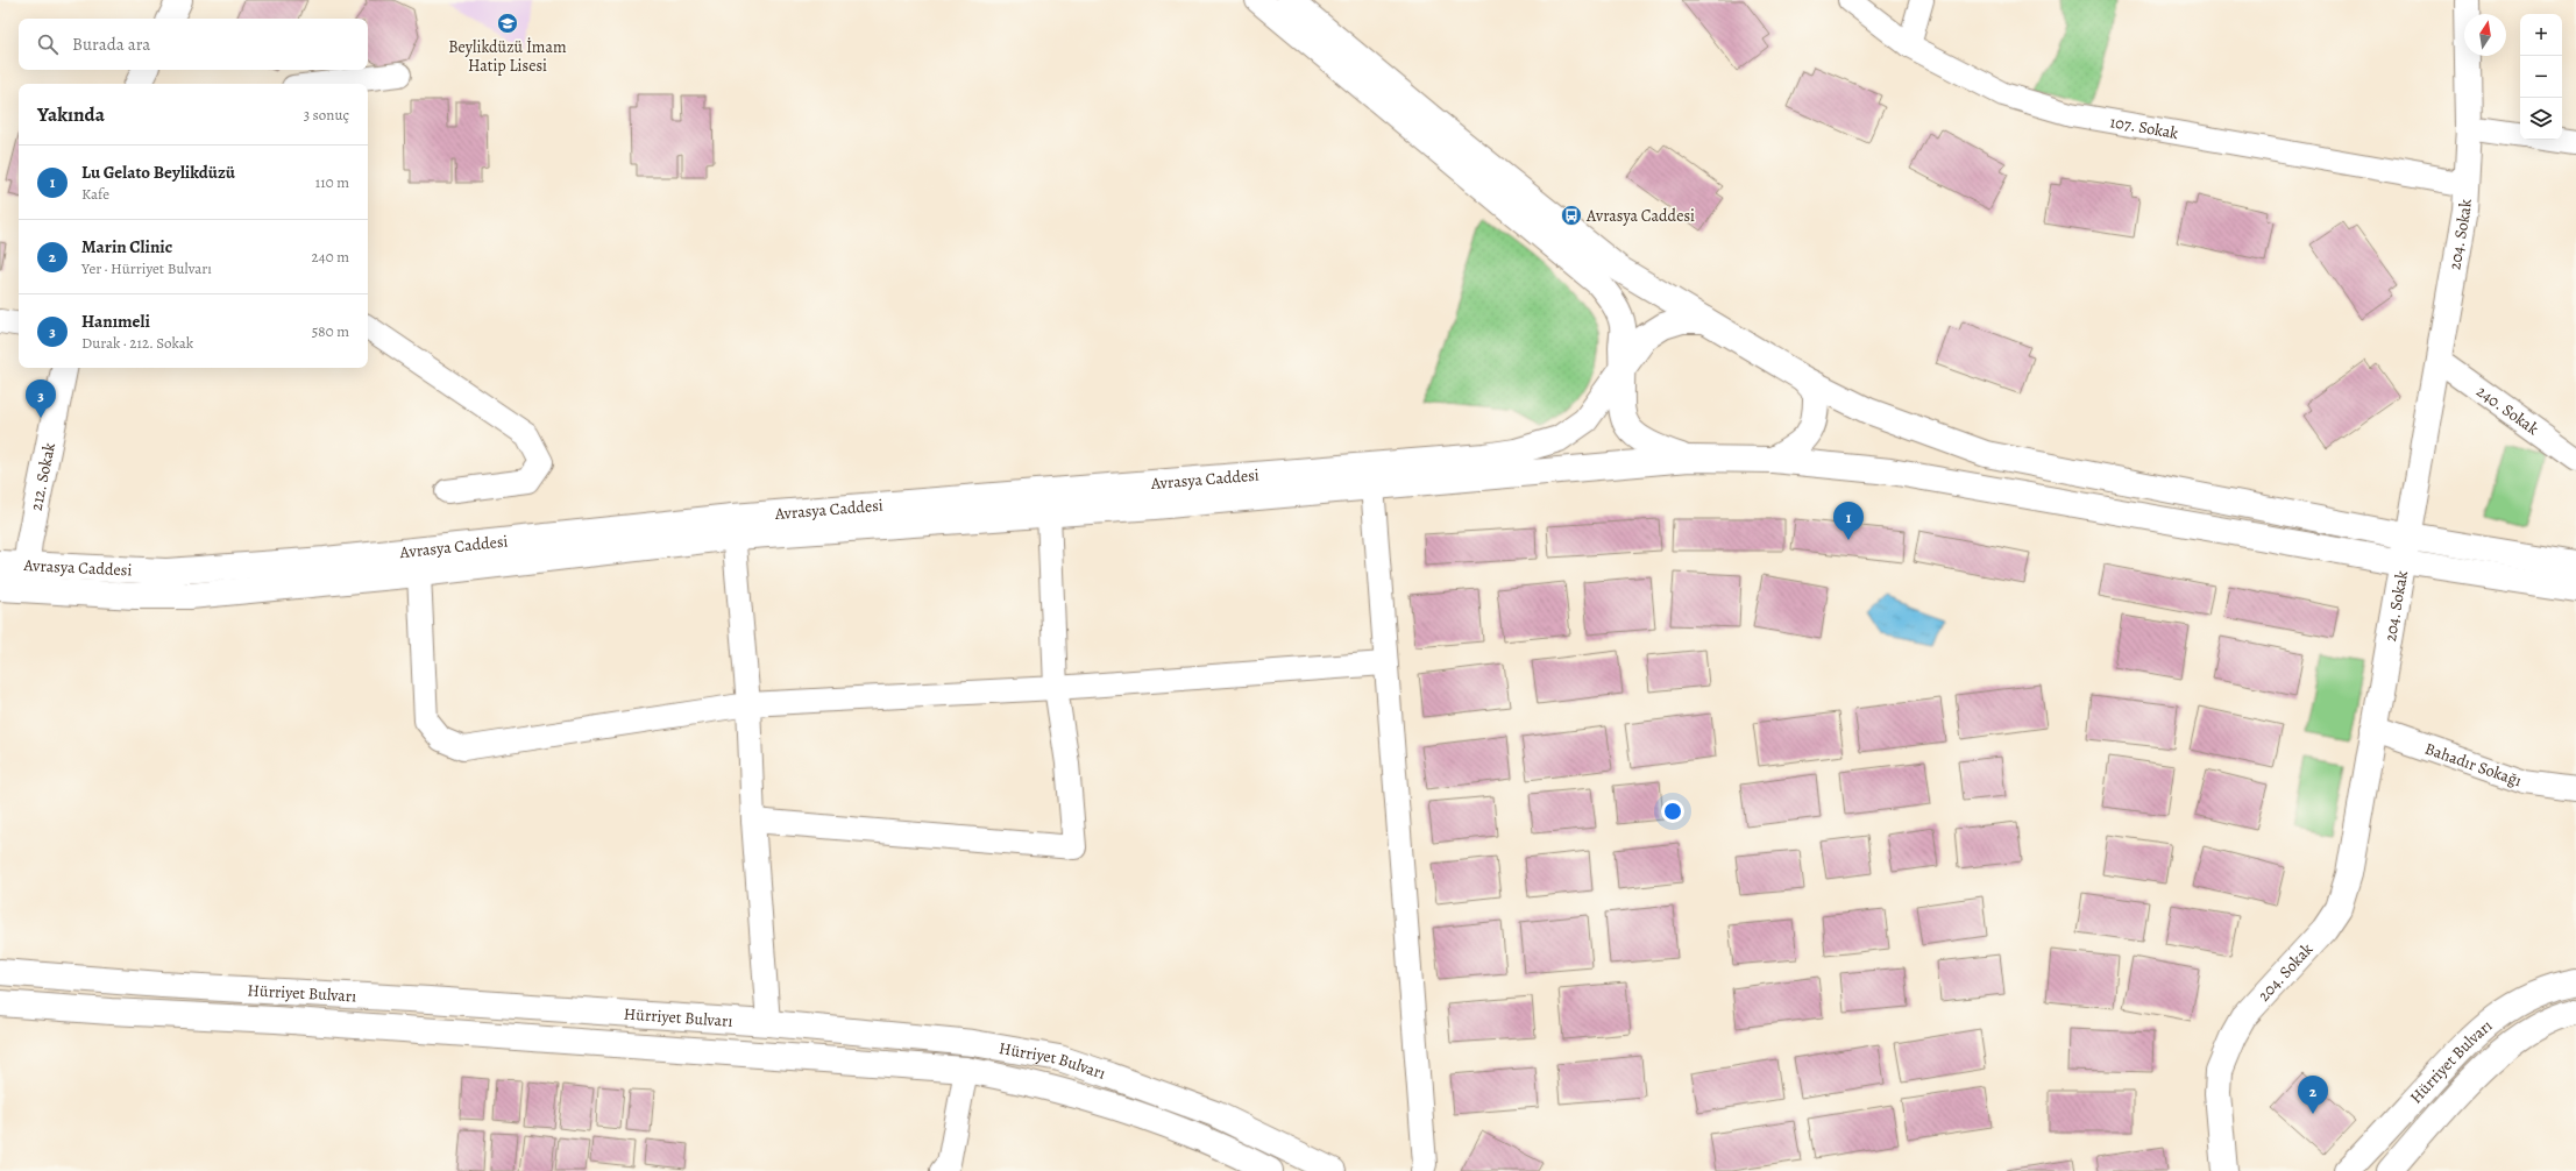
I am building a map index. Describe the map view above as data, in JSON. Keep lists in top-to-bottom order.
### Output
{
  "streets": {
    "street": [
      "107. Sokak",
      "204. Sokak",
      "240. Sokak",
      "212. Sokak",
      "Avrasya Caddesi",
      "Bahadır Sokağı",
      "Hürriyet Bulvarı"
    ]
  },
  "crossings": [
    ["107. Sokak", "204. Sokak"],
    ["204. Sokak", "240. Sokak"],
    ["204. Sokak", "Bahadır Sokağı"],
    ["212. Sokak", "Avrasya Caddesi"]
  ],
  "places": {
    "school or university": ["Beylikdüzü İmam Hatip Lisesi"],
    "bus stop": ["Avrasya Caddesi"]
  },
  "north": "top",
  "page": {
    "map_buttons": ["+", "−"],
    "search": "Burada ara",
    "heading": ["Yakında", "3 sonuç"],
    "list": [
      {
        "mark": "1",
        "name": "Lu Gelato Beylikdüzü",
        "note": "Kafe",
        "value": "110 m"
      },
      {
        "mark": "2",
        "name": "Marin Clinic",
        "note": "Yer · Hürriyet Bulvarı",
        "value": "240 m"
      },
      {
        "mark": "3",
        "name": "Hanımeli",
        "note": "Durak · 212. Sokak",
        "value": "580 m"
      }
    ],
    "pins": ["3", "1", "2"]
  }
}
